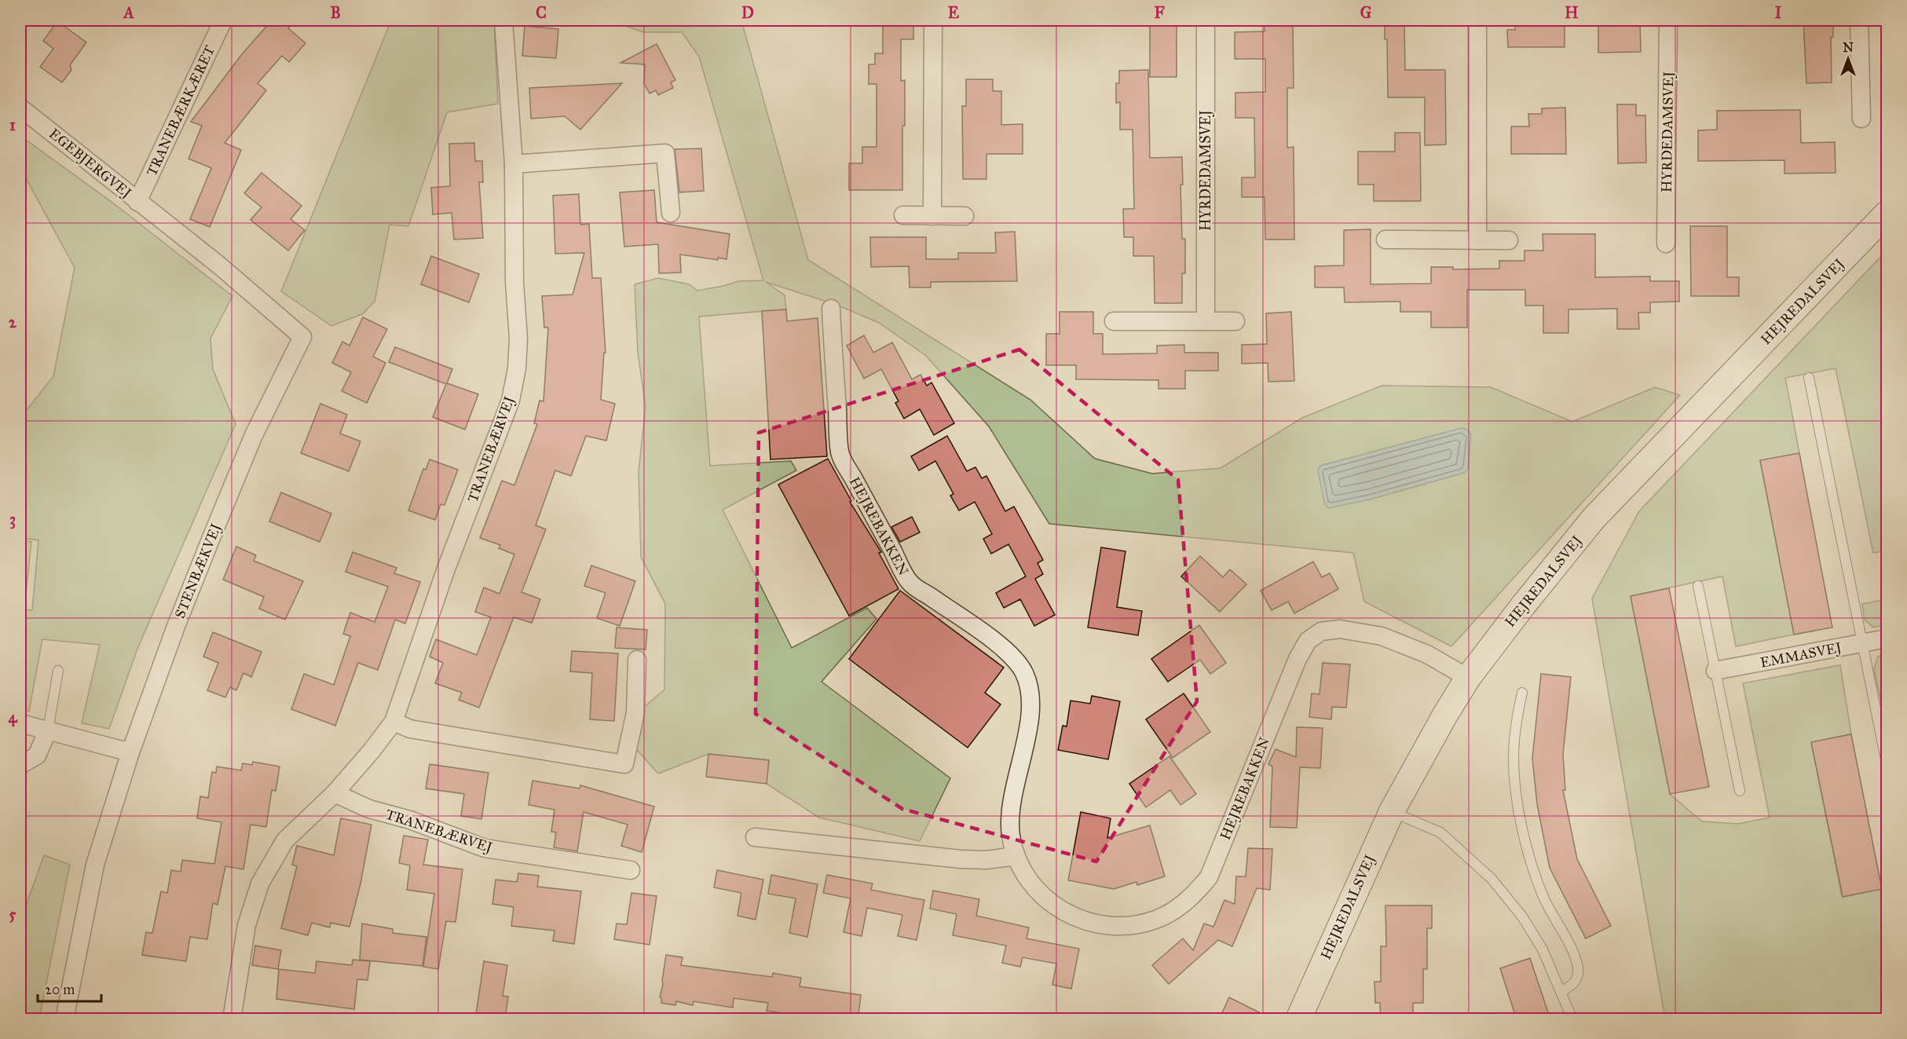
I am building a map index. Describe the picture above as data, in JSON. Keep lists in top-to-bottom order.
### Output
{
  "streets": {
    "street": [
      "TRANEBÆRKÆRET",
      "HYRDEDAMSVEJ",
      "EGEBJERGVEJ",
      "HEJREDALSVEJ",
      "TRANEBÆRVEJ",
      "HEJREBAKKEN",
      "STENBÆKVEJ",
      "EMMASVEJ"
    ]
  },
  "crossings": [
    ["TRANEBÆRKÆRET", "EGEBJERGVEJ"],
    ["TRANEBÆRKÆRET", "STENBÆKVEJ"],
    ["EGEBJERGVEJ", "STENBÆKVEJ"],
    ["HEJREDALSVEJ", "HEJREBAKKEN"]
  ],
  "scale_bar": "20 m",
  "north": "top",
  "grid": {
    "columns": [
      "A",
      "B",
      "C",
      "D",
      "E",
      "F",
      "G",
      "H",
      "I"
    ],
    "rows": [
      "1",
      "2",
      "3",
      "4",
      "5"
    ]
  }
}
